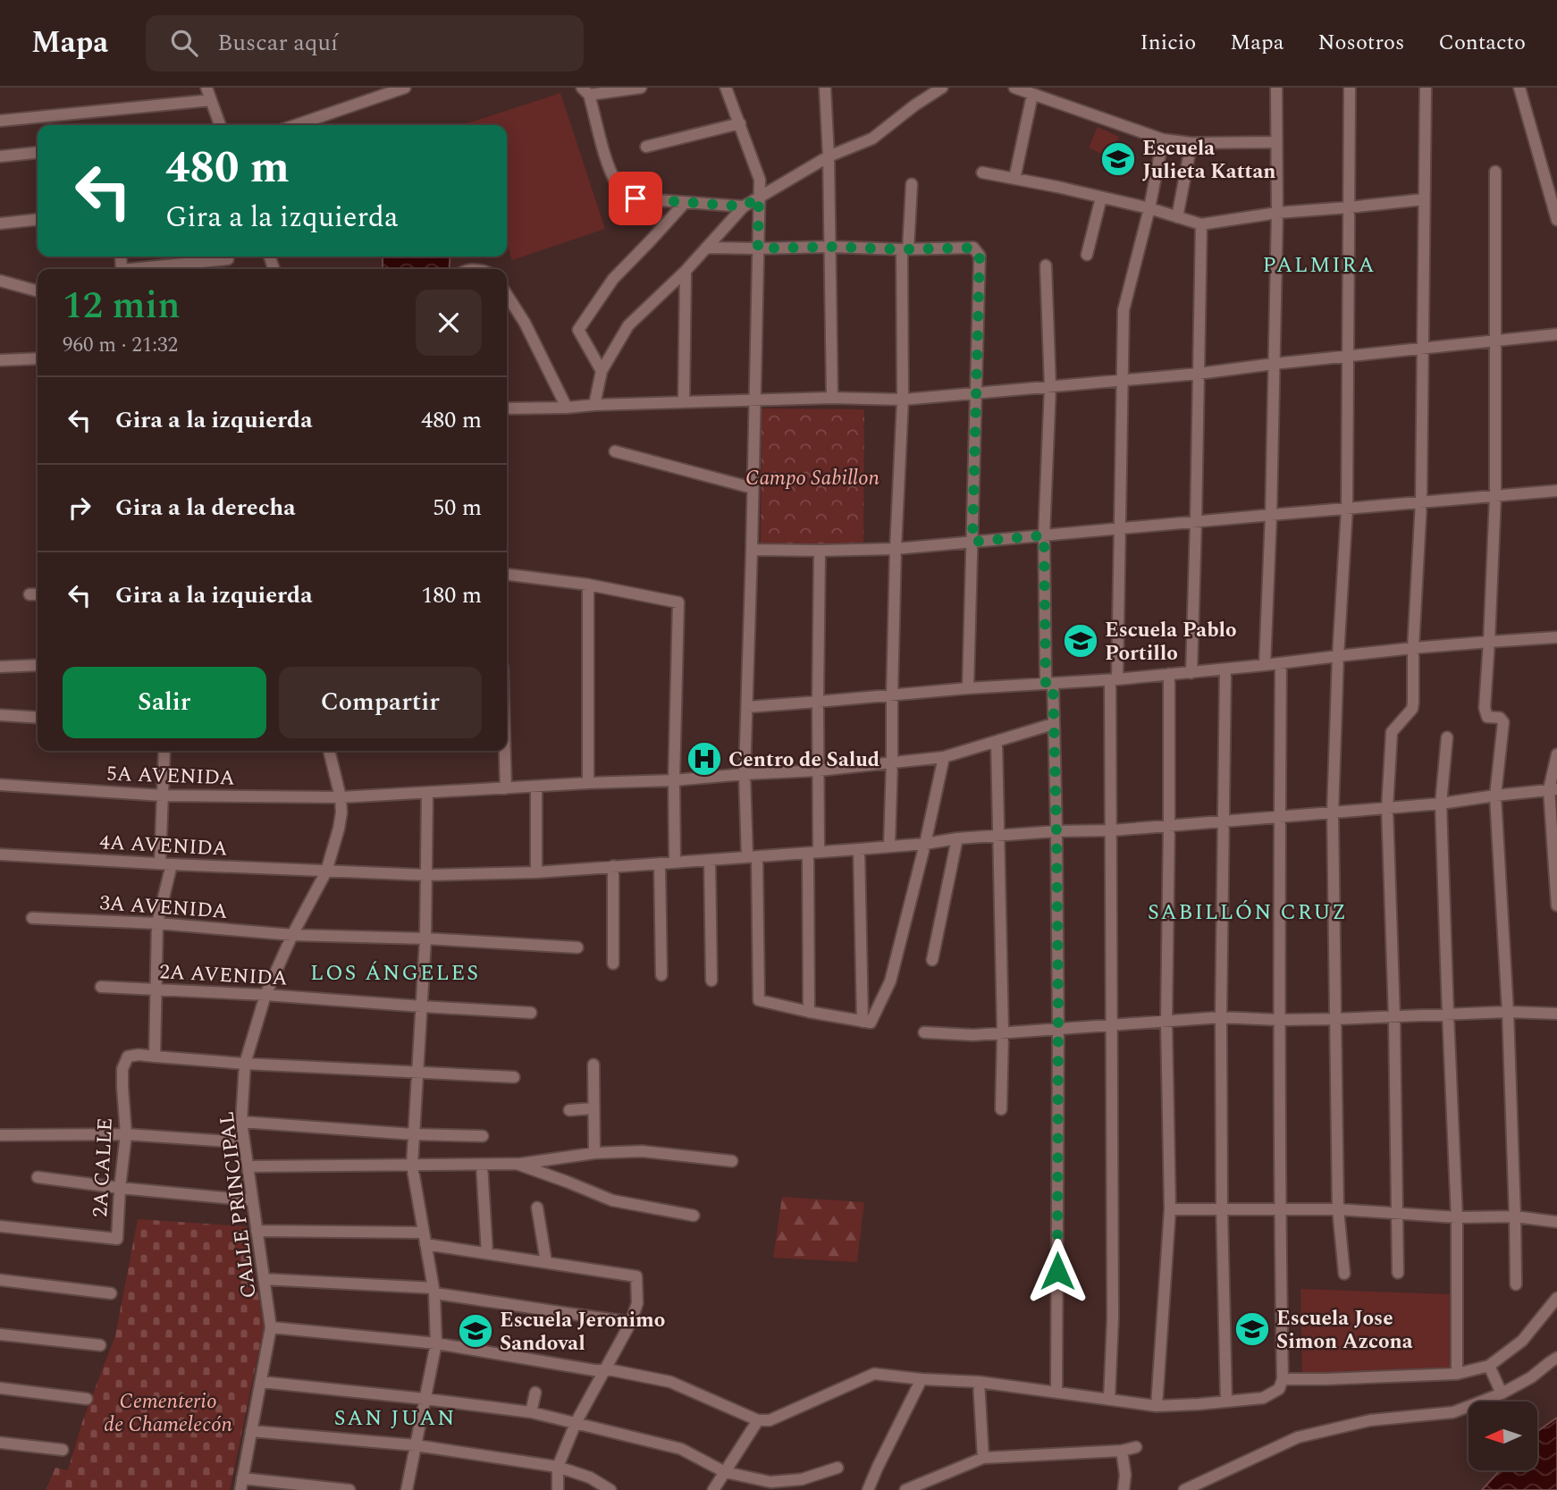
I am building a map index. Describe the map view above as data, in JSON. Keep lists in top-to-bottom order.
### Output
{
  "streets": {
    "street": [
      "5A AVENIDA",
      "4A AVENIDA",
      "3A AVENIDA",
      "2A AVENIDA",
      "2A CALLE",
      "CALLE PRINCIPAL"
    ]
  },
  "crossings": [
    ["5A AVENIDA", "CALLE PRINCIPAL"],
    ["4A AVENIDA", "CALLE PRINCIPAL"],
    ["3A AVENIDA", "CALLE PRINCIPAL"],
    ["2A AVENIDA", "CALLE PRINCIPAL"]
  ],
  "districts": [
    "PALMIRA",
    "SABILLÓN CRUZ",
    "LOS ÁNGELES",
    "SAN JUAN"
  ],
  "parks": ["Campo Sabillon", "Cementerio de Chamelecón"],
  "places": {
    "school or university": [
      "Escuela Julieta Kattan",
      "Escuela Pablo Portillo",
      "Escuela Jose Simon Azcona",
      "Escuela Jeronimo Sandoval"
    ],
    "hospital": ["Centro de Salud"]
  },
  "north": "left",
  "page": {
    "header": "Mapa",
    "search": "Buscar aquí",
    "nav": [
      "Inicio",
      "Mapa",
      "Nosotros",
      "Contacto"
    ],
    "turn": ["480 m", "Gira a la izquierda"],
    "heading": ["12 min", "960 m · 21:32"],
    "list": [
      {
        "name": "Gira a la izquierda",
        "value": "480 m"
      },
      {
        "name": "Gira a la derecha",
        "value": "50 m"
      },
      {
        "name": "Gira a la izquierda",
        "value": "180 m"
      }
    ],
    "buttons": ["Salir", "Compartir"]
  }
}
